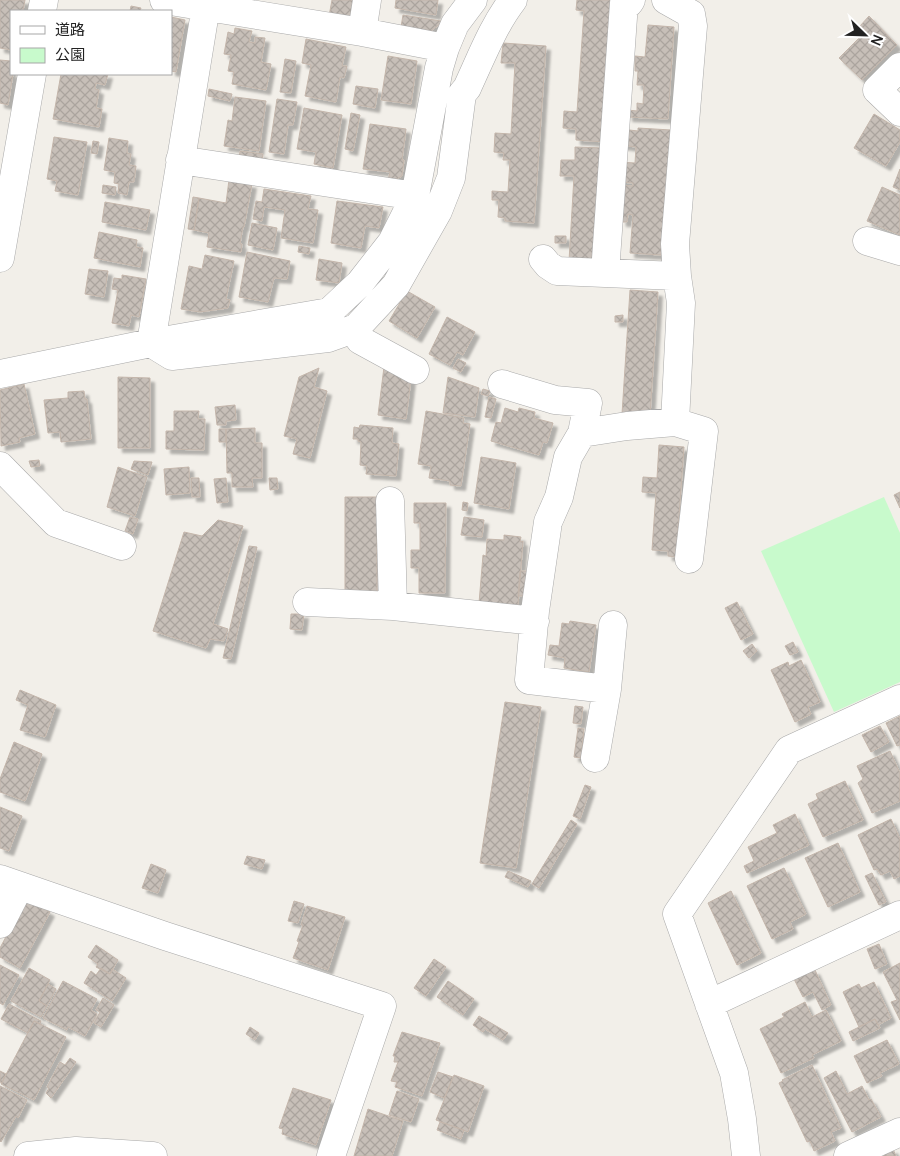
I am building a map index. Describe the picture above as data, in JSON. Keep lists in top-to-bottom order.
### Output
{
  "legend": ["道路", "公園"],
  "north": "bottom right"
}
